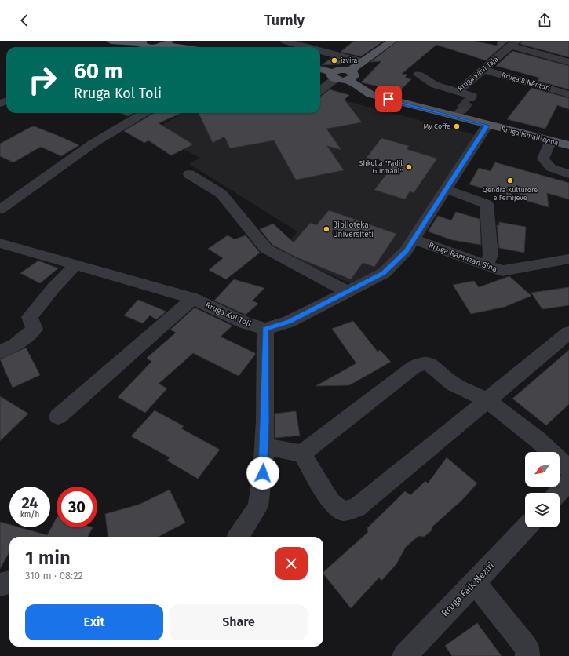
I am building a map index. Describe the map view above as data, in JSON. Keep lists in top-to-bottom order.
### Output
{
  "streets": {
    "main road": ["Rruga Ismail Zyma"],
    "street": [
      "Rruga Vasil Taja",
      "Rruga 8 Nëntori",
      "Rruga Ramazan Sina",
      "Rruga Kol Toli",
      "Rruga Faik Neziri"
    ]
  },
  "crossings": [
    ["Rruga Vasil Taja", "Rruga 8 Nëntori"]
  ],
  "places": [
    "izvira",
    "My Coffe",
    "Shkolla \"Fadil Gurmani\"",
    "Qendra Kulturore e Fëmijëve",
    "Biblioteka Universiteti"
  ],
  "north": "bottom left",
  "page": {
    "header": "Turnly",
    "turn": ["60 m", "Rruga Kol Toli"],
    "speed": "24 km/h",
    "limit": "30",
    "heading": ["1 min", "310 m · 08:22"],
    "buttons": ["Exit", "Share"]
  }
}
